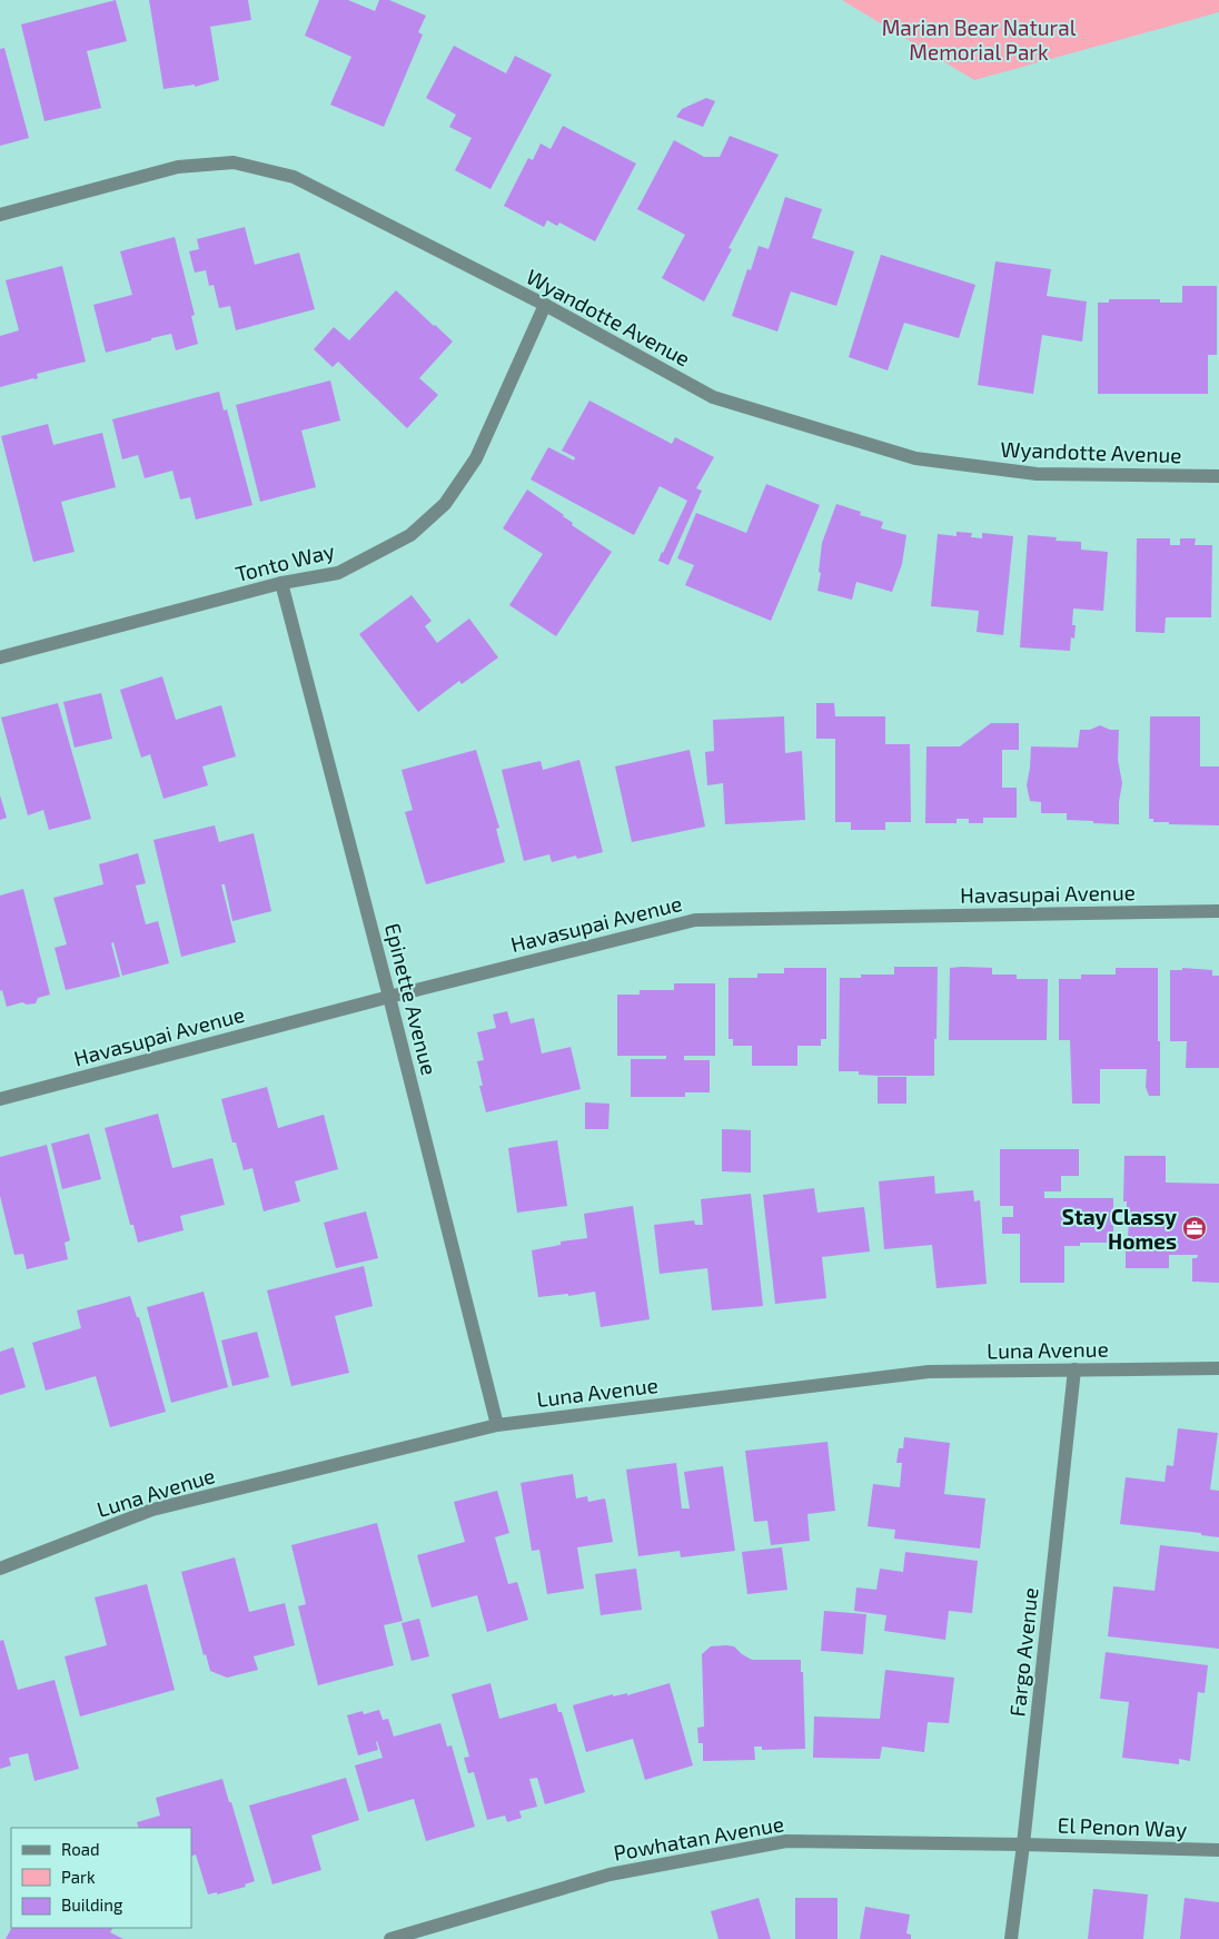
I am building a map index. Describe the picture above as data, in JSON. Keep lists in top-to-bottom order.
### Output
{
  "streets": {
    "street": [
      "Wyandotte Avenue",
      "Tonto Way",
      "Havasupai Avenue",
      "Epinette Avenue",
      "Luna Avenue",
      "Fargo Avenue",
      "El Penon Way",
      "Powhatan Avenue"
    ]
  },
  "crossings": [
    ["Wyandotte Avenue", "Tonto Way"],
    ["Tonto Way", "Epinette Avenue"],
    ["Havasupai Avenue", "Epinette Avenue"],
    ["Epinette Avenue", "Luna Avenue"],
    ["Luna Avenue", "Fargo Avenue"],
    ["Fargo Avenue", "El Penon Way"],
    ["Fargo Avenue", "Powhatan Avenue"],
    ["El Penon Way", "Powhatan Avenue"]
  ],
  "parks": ["Marian Bear Natural Memorial Park"],
  "places": {
    "office": ["Stay Classy Homes"]
  },
  "legend": ["Road", "Park", "Building"]
}
